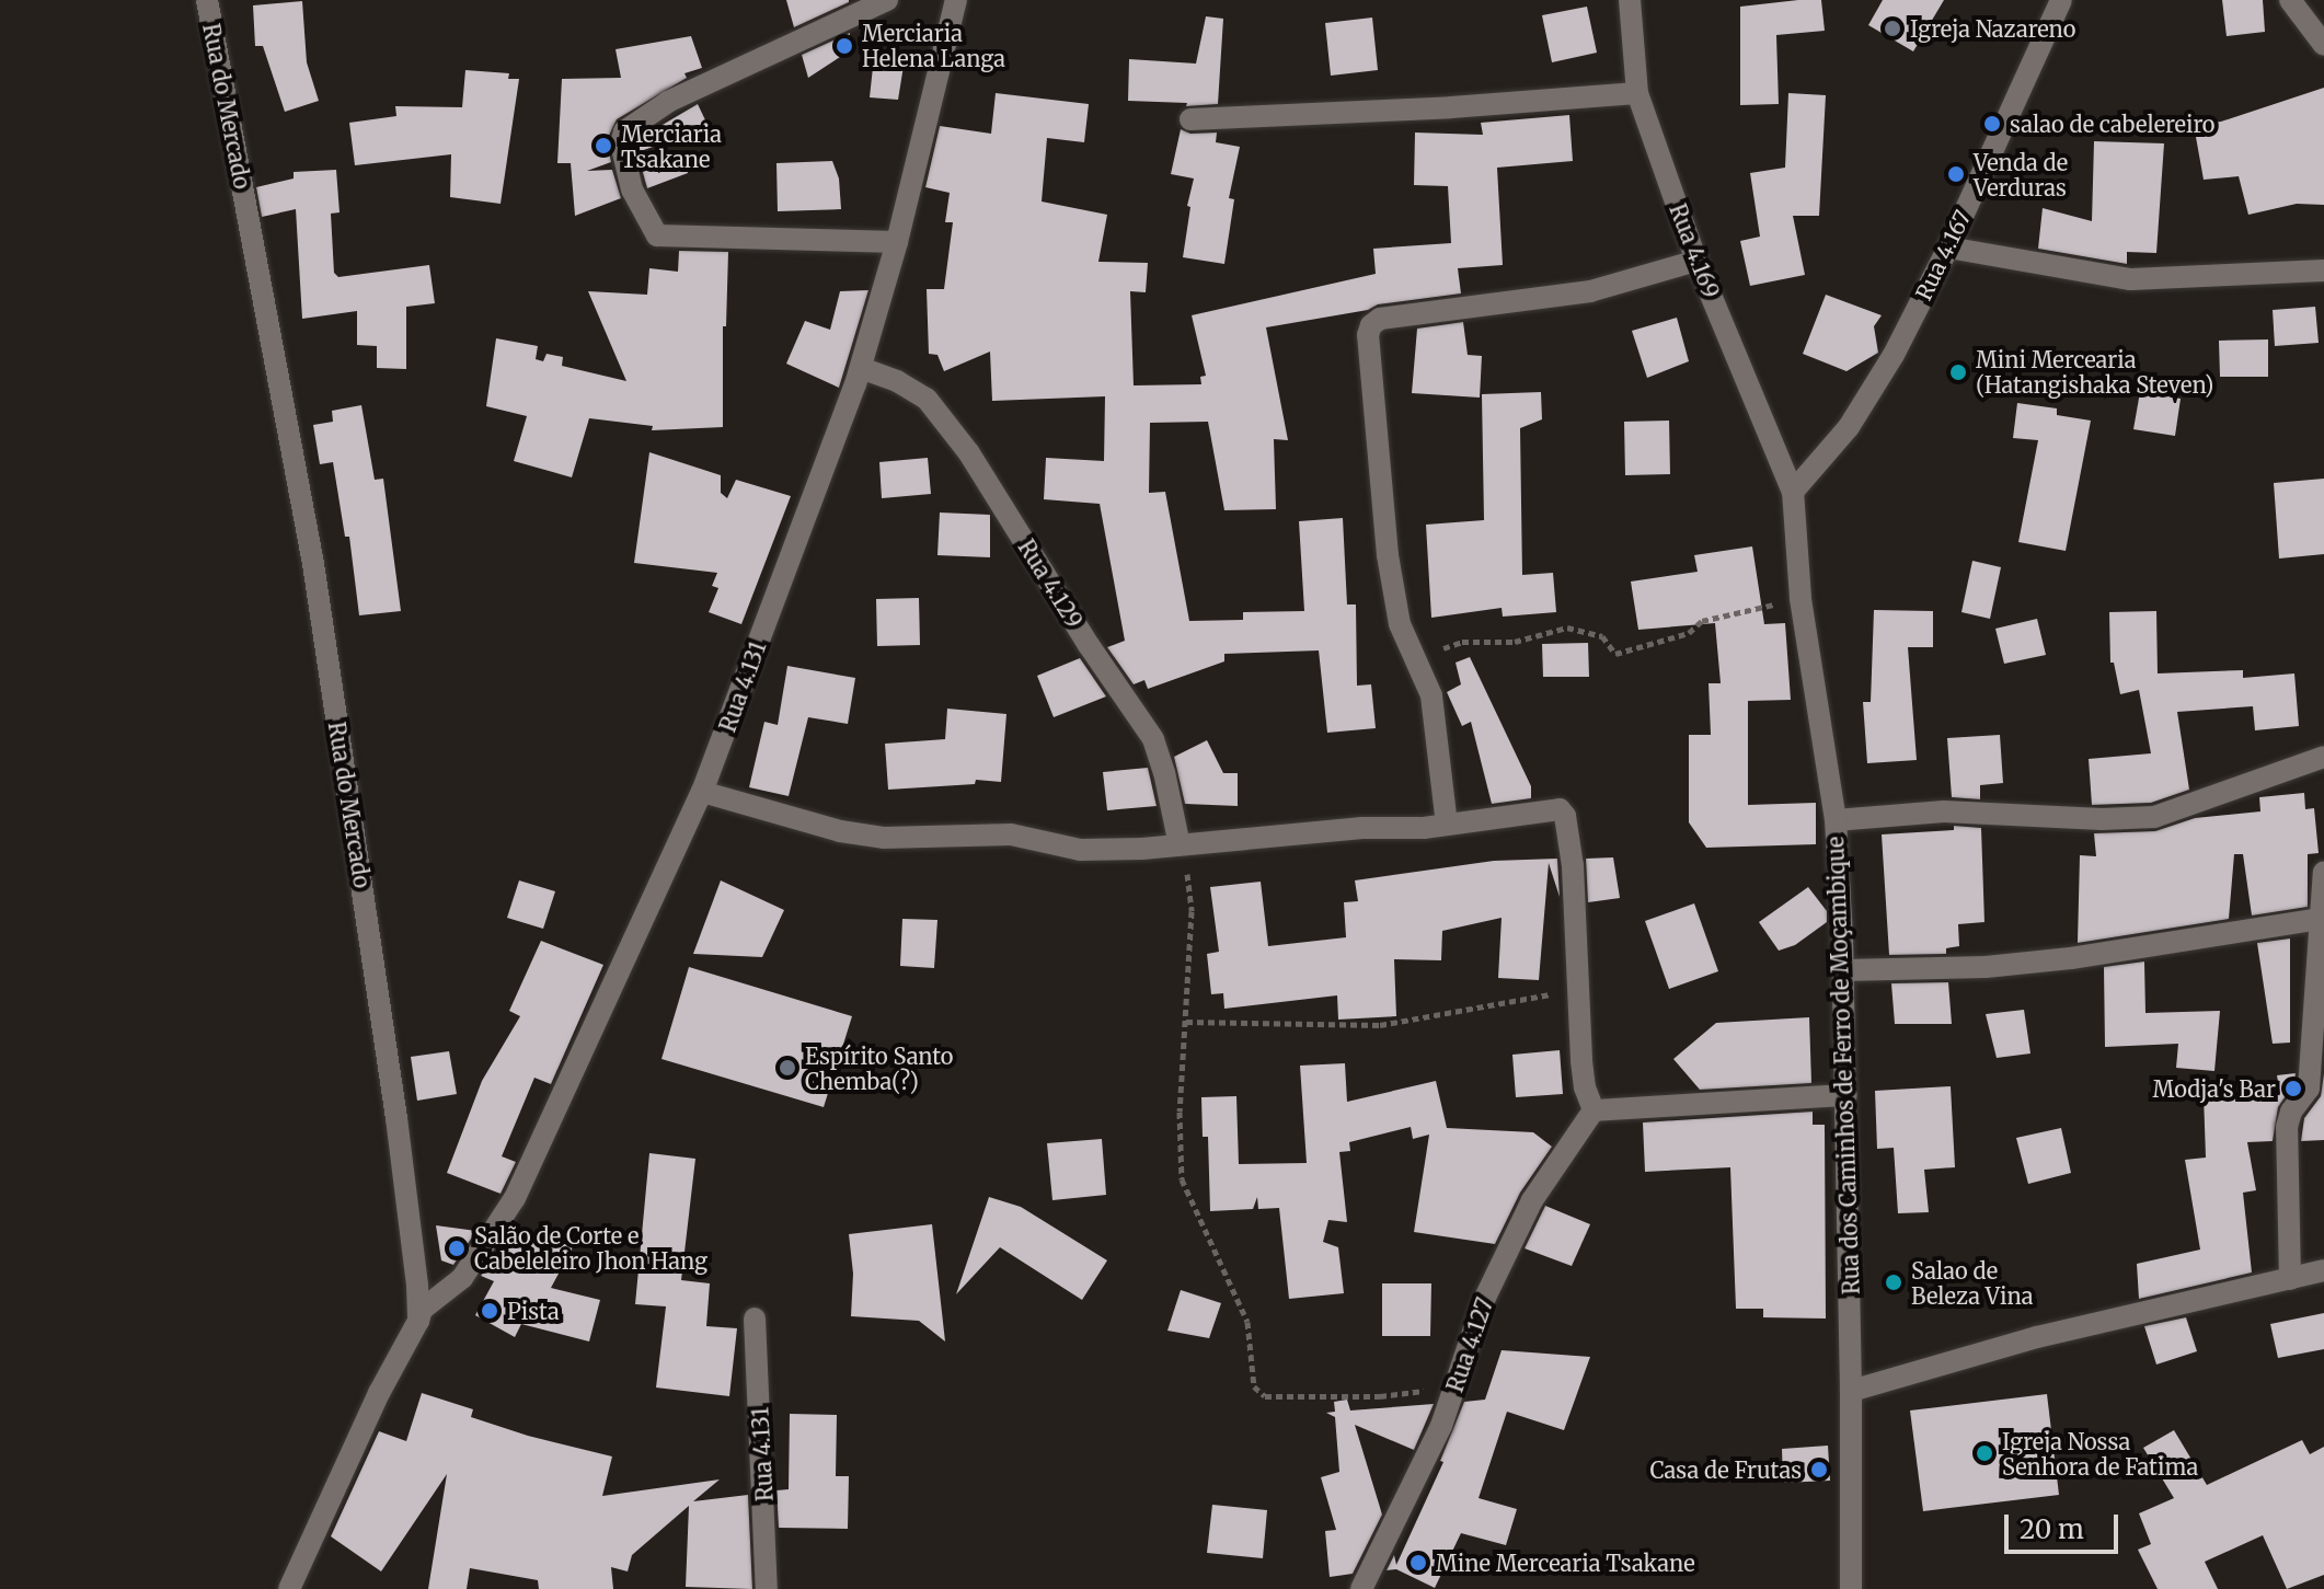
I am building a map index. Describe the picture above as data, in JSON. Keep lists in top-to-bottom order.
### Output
{
  "streets": {
    "street": [
      "Rua do Mercado",
      "Rua 4.169",
      "Rua 4.167",
      "Rua 4.129",
      "Rua 4.131",
      "Rua dos Caminhos de Ferro de Moçambique",
      "Rua 4.127"
    ]
  },
  "crossings": [
    ["Rua do Mercado", "Rua 4.131"],
    ["Rua 4.169", "Rua 4.167"],
    ["Rua 4.169", "Rua dos Caminhos de Ferro de Moçambique"],
    ["Rua 4.167", "Rua dos Caminhos de Ferro de Moçambique"],
    ["Rua 4.129", "Rua 4.131"]
  ],
  "places": [
    "Igreja Nazareno",
    "Merciaria Helena Langa",
    "salao de cabelereiro",
    "Merciaria Tsakane",
    "Venda de Verduras",
    "Mini Mercearia (Hatangishaka Steven)",
    "Espírito Santo Chemba(?)",
    "Modja's Bar",
    "Salão de Corte e Cabeleleiro Jhon Hang",
    "Salao de Beleza Vina",
    "Pista",
    "Igreja Nossa Senhora de Fatima",
    "Casa de Frutas",
    "Mine Mercearia Tsakane"
  ],
  "scale_bar": "20 m"
}
